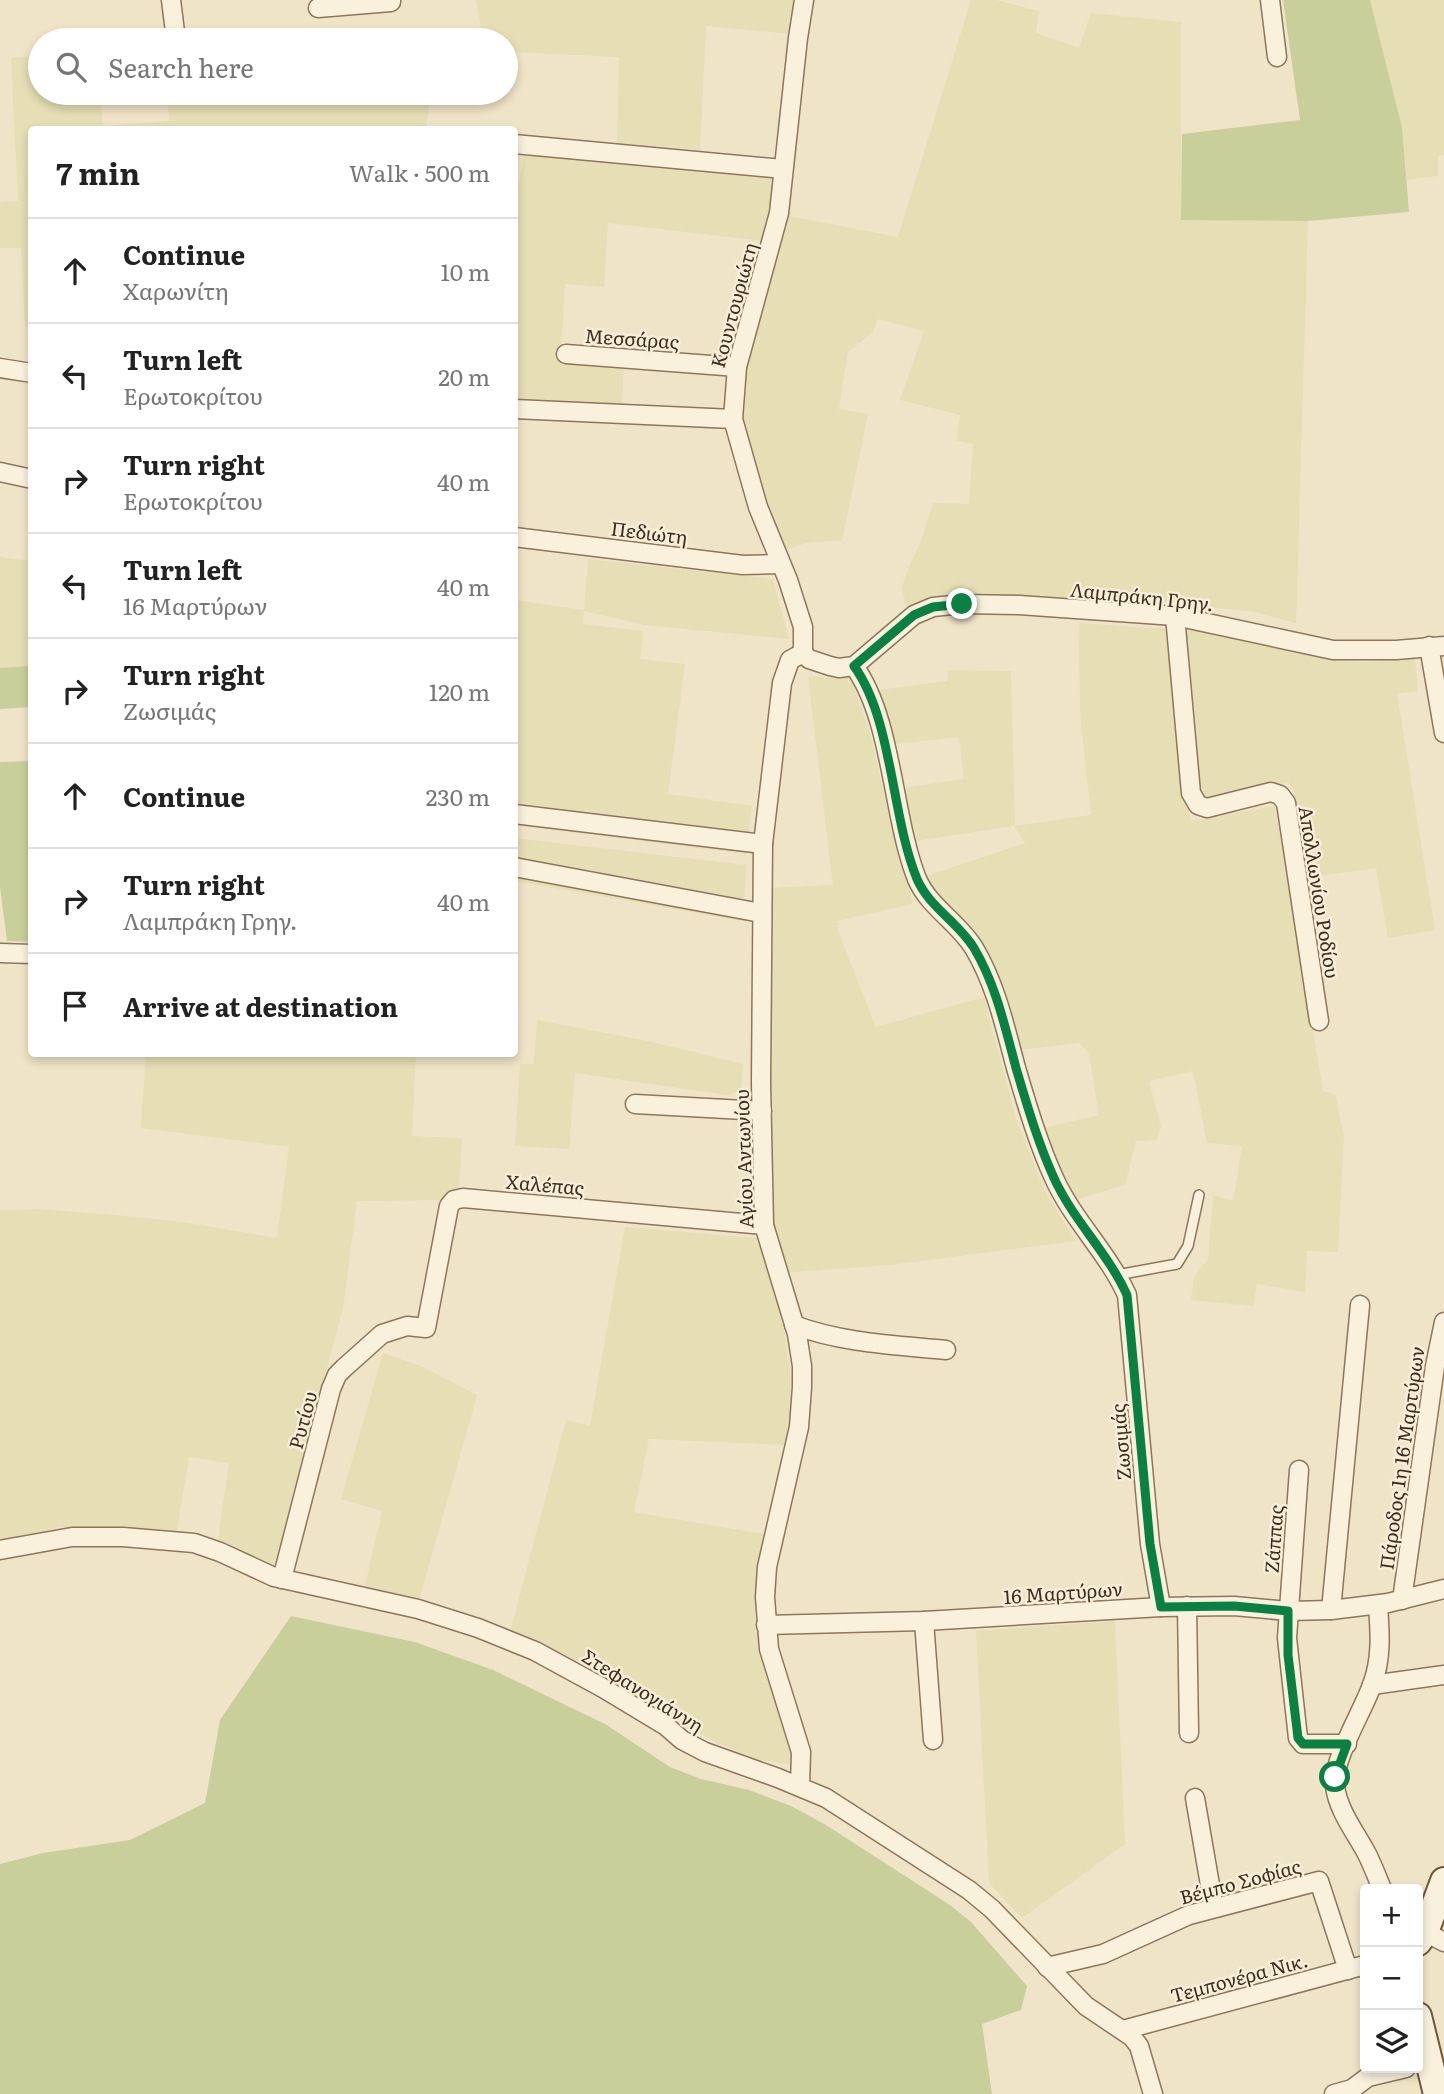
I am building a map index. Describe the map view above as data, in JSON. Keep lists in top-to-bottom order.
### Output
{
  "streets": {
    "street": [
      "Κουντουριώτη",
      "Μεσσάρας",
      "Πεδιώτη",
      "Λαμπράκη Γρηγ.",
      "Απολλωνίου Ροδίου",
      "Αγίου Αντωνίου",
      "Χαλέπας",
      "Ρυτίου",
      "Ζωσιμάς",
      "Πάροδος 1η 16 Μαρτύρων",
      "Ζάππας",
      "16 Μαρτύρων",
      "Στεφανογιάννη",
      "Βέμπο Σοφίας",
      "Τεμπονέρα Νικ."
    ]
  },
  "crossings": [
    ["Κουντουριώτη", "Μεσσάρας"],
    ["Κουντουριώτη", "Πεδιώτη"],
    ["Κουντουριώτη", "Αγίου Αντωνίου"],
    ["Λαμπράκη Γρηγ.", "Απολλωνίου Ροδίου"],
    ["Λαμπράκη Γρηγ.", "Ζωσιμάς"],
    ["Αγίου Αντωνίου", "Χαλέπας"],
    ["Αγίου Αντωνίου", "16 Μαρτύρων"],
    ["Αγίου Αντωνίου", "Στεφανογιάννη"],
    ["Χαλέπας", "Ρυτίου"],
    ["Ρυτίου", "Στεφανογιάννη"],
    ["Ζωσιμάς", "16 Μαρτύρων"],
    ["Πάροδος 1η 16 Μαρτύρων", "16 Μαρτύρων"],
    ["Ζάππας", "16 Μαρτύρων"],
    ["Στεφανογιάννη", "Βέμπο Σοφίας"],
    ["Στεφανογιάννη", "Τεμπονέρα Νικ."],
    ["Βέμπο Σοφίας", "Τεμπονέρα Νικ."]
  ],
  "page": {
    "search": "Search here",
    "heading": ["7 min", "Walk · 500 m"],
    "list": [
      ["Continue", "Χαρωνίτη", "10 m"],
      ["Turn left", "Ερωτοκρίτου", "20 m"],
      ["Turn right", "Ερωτοκρίτου", "40 m"],
      ["Turn left", "16 Μαρτύρων", "40 m"],
      ["Turn right", "Ζωσιμάς", "120 m"],
      ["Continue", "230 m"],
      ["Turn right", "Λαμπράκη Γρηγ.", "40 m"],
      "Arrive at destination"
    ],
    "map_buttons": ["+", "−"]
  }
}
